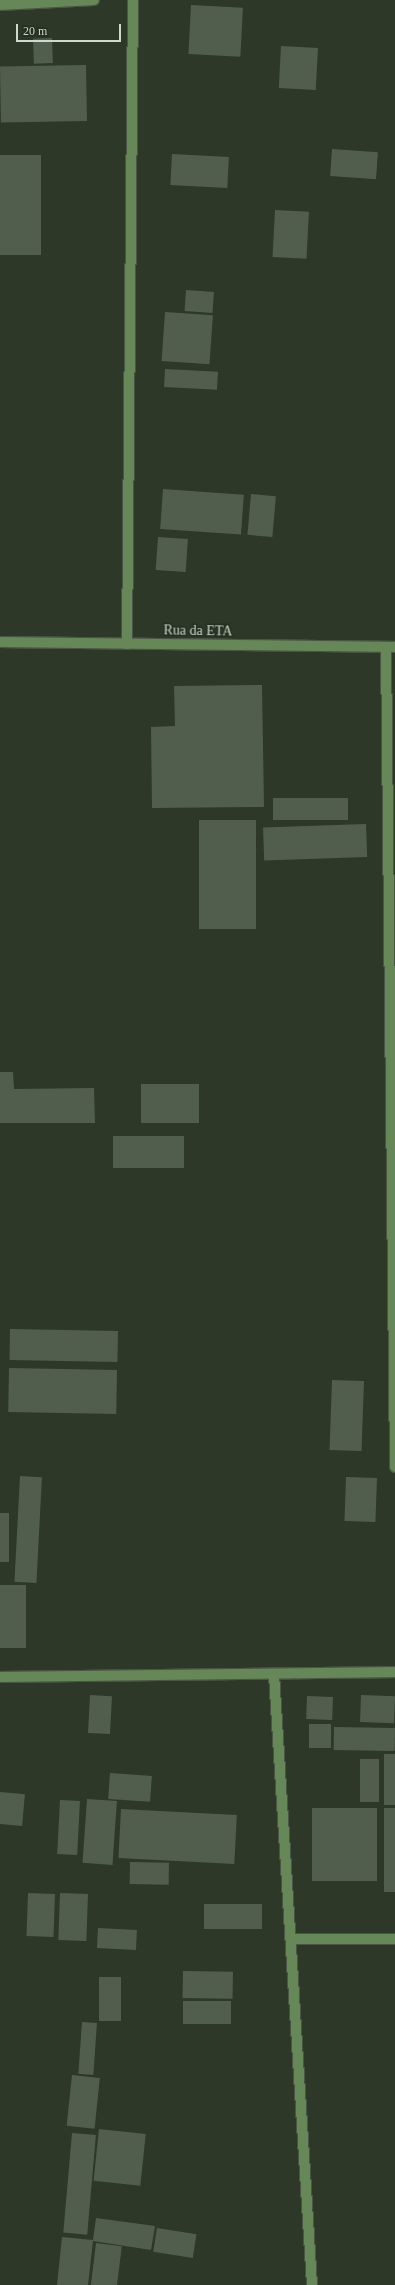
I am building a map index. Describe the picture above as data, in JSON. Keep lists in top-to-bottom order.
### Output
{
  "streets": {
    "street": ["Rua da ETA"]
  },
  "scale_bar": "20 m"
}
